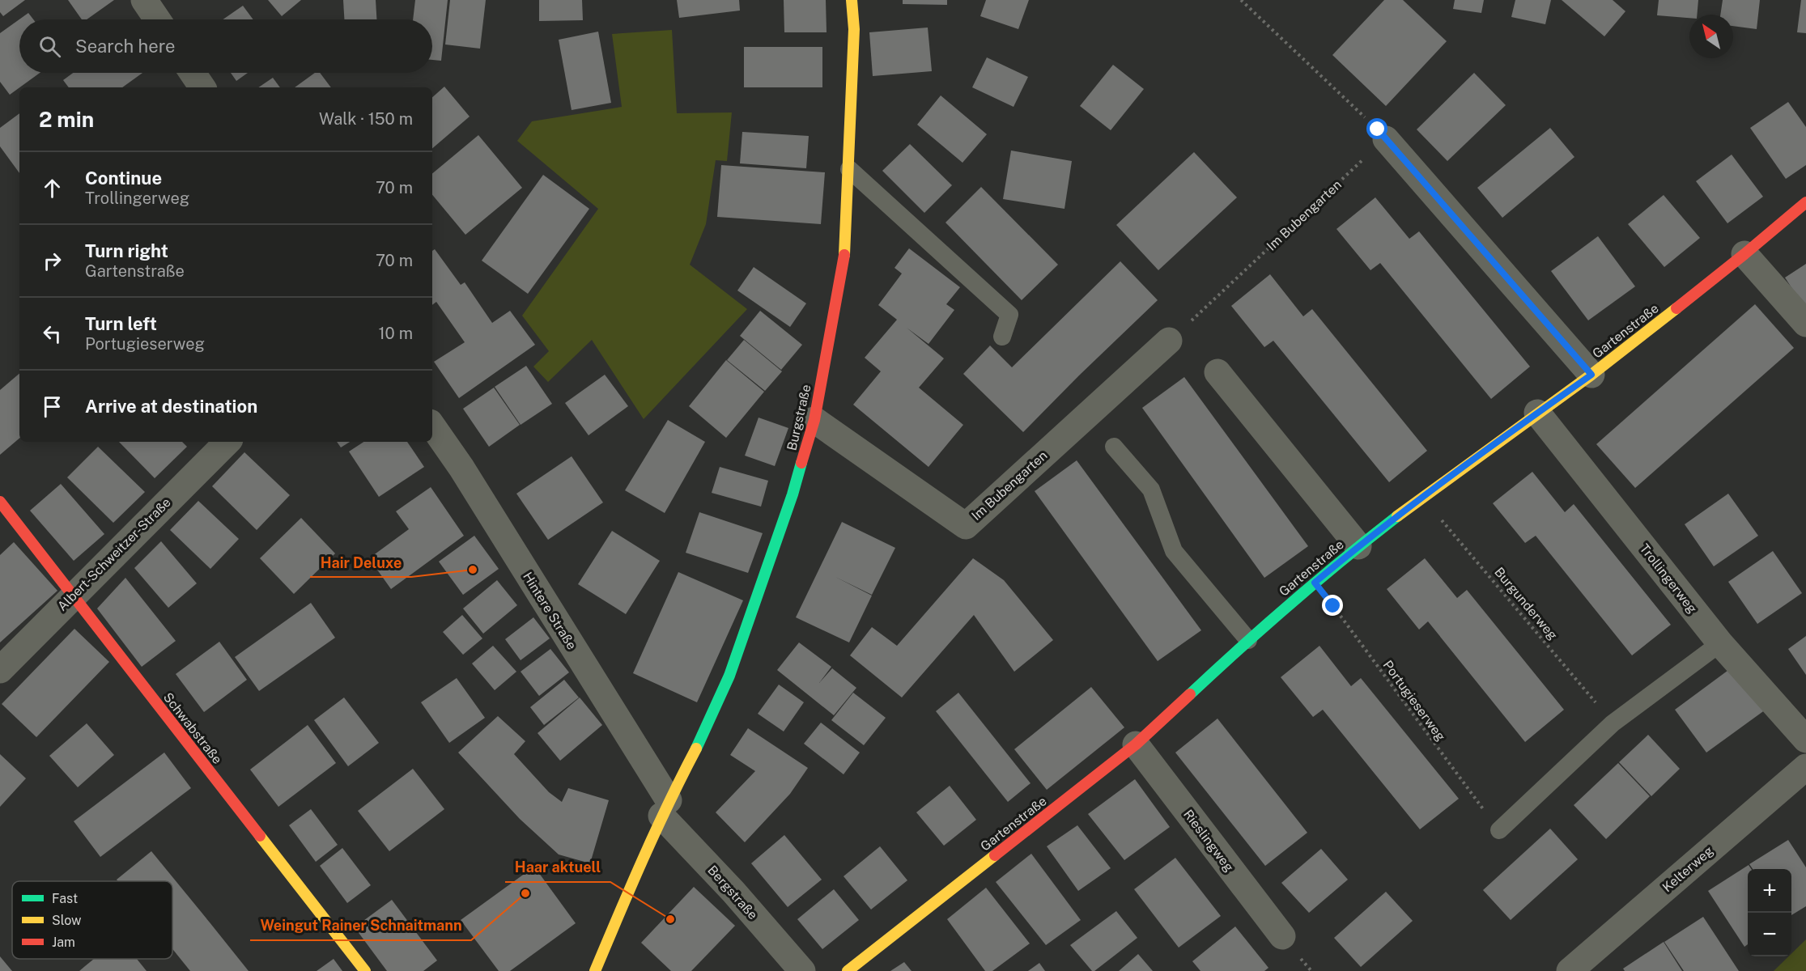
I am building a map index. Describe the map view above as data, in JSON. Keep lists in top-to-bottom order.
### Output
{
  "streets": {
    "street": [
      "Im Bubengarten",
      "Gartenstraße",
      "Burgstraße",
      "Albert-Schweitzer-Straße",
      "Trollingerweg",
      "Hintere Straße",
      "Schwabstraße",
      "Rieslingweg",
      "Kelterweg",
      "Bergstraße"
    ],
    "path": ["Burgunderweg", "Portugieserweg"]
  },
  "crossings": [
    ["Im Bubengarten", "Burgstraße"],
    ["Gartenstraße", "Trollingerweg"],
    ["Gartenstraße", "Burgunderweg"],
    ["Gartenstraße", "Portugieserweg"],
    ["Gartenstraße", "Rieslingweg"],
    ["Burgstraße", "Hintere Straße"],
    ["Burgstraße", "Bergstraße"],
    ["Albert-Schweitzer-Straße", "Schwabstraße"],
    ["Hintere Straße", "Bergstraße"]
  ],
  "places": ["Hair Deluxe", "Weingut Rainer Schnaitmann", "Haar aktuell"],
  "legend": ["Fast", "Slow", "Jam"],
  "north": "top left",
  "page": {
    "search": "Search here",
    "heading": ["2 min", "Walk · 150 m"],
    "list": [
      ["Continue", "Trollingerweg", "70 m"],
      ["Turn right", "Gartenstraße", "70 m"],
      ["Turn left", "Portugieserweg", "10 m"],
      "Arrive at destination"
    ],
    "map_buttons": ["+", "−"]
  }
}
